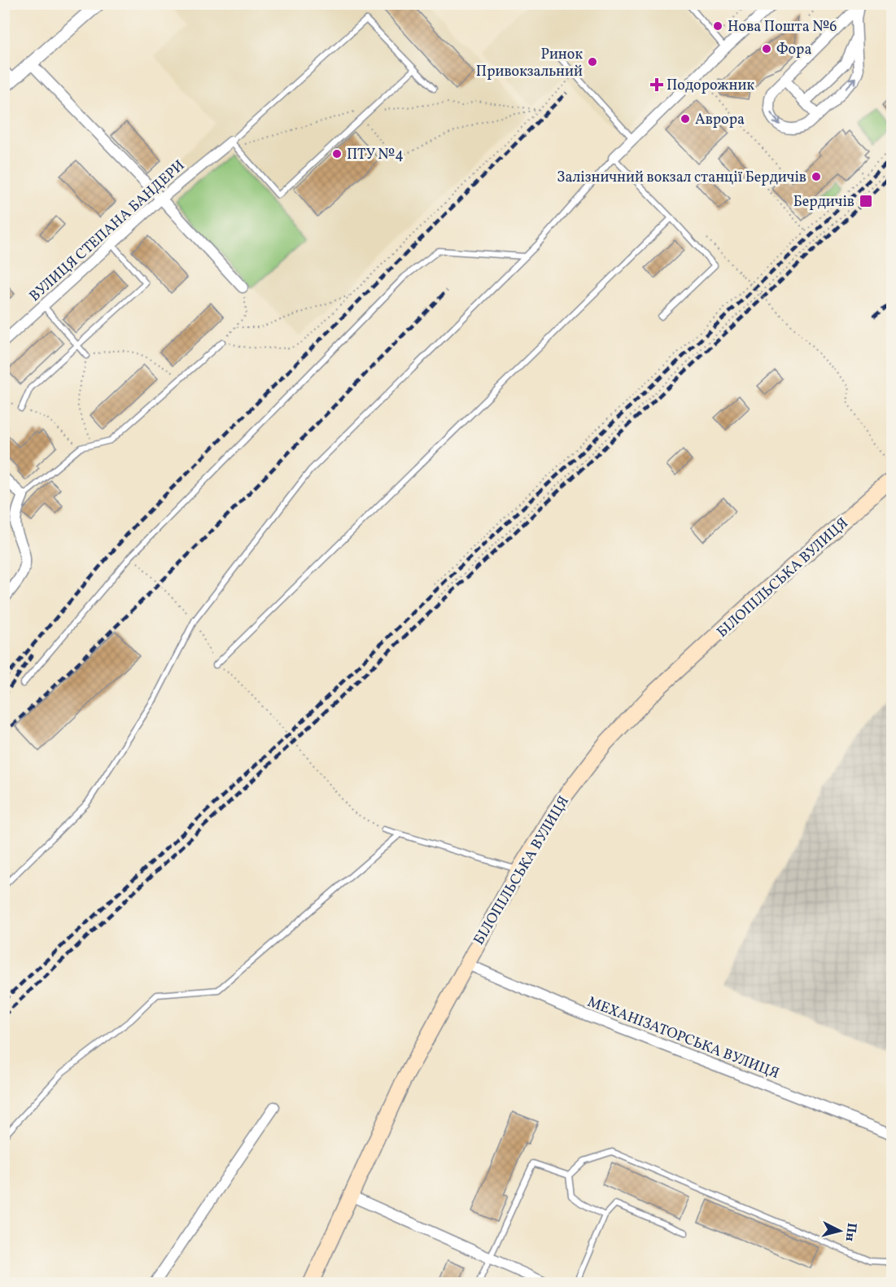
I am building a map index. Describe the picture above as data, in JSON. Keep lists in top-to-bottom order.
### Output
{
  "streets": {
    "main road": ["БІЛОПІЛЬСЬКА ВУЛИЦЯ"],
    "street": ["ВУЛИЦЯ СТЕПАНА БАНДЕРИ", "МЕХАНІЗАТОРСЬКА ВУЛИЦЯ"]
  },
  "crossings": [
    ["БІЛОПІЛЬСЬКА ВУЛИЦЯ", "МЕХАНІЗАТОРСЬКА ВУЛИЦЯ"]
  ],
  "places": {
    "other": [
      "Нова Пошта №6",
      "Фора",
      "Ринок Привокзальний",
      "Аврора",
      "ПТУ №4",
      "Залізничний вокзал станції Бердичів"
    ],
    "health": ["Подорожник"],
    "transit": ["Бердичів"]
  },
  "north": "right"
}
